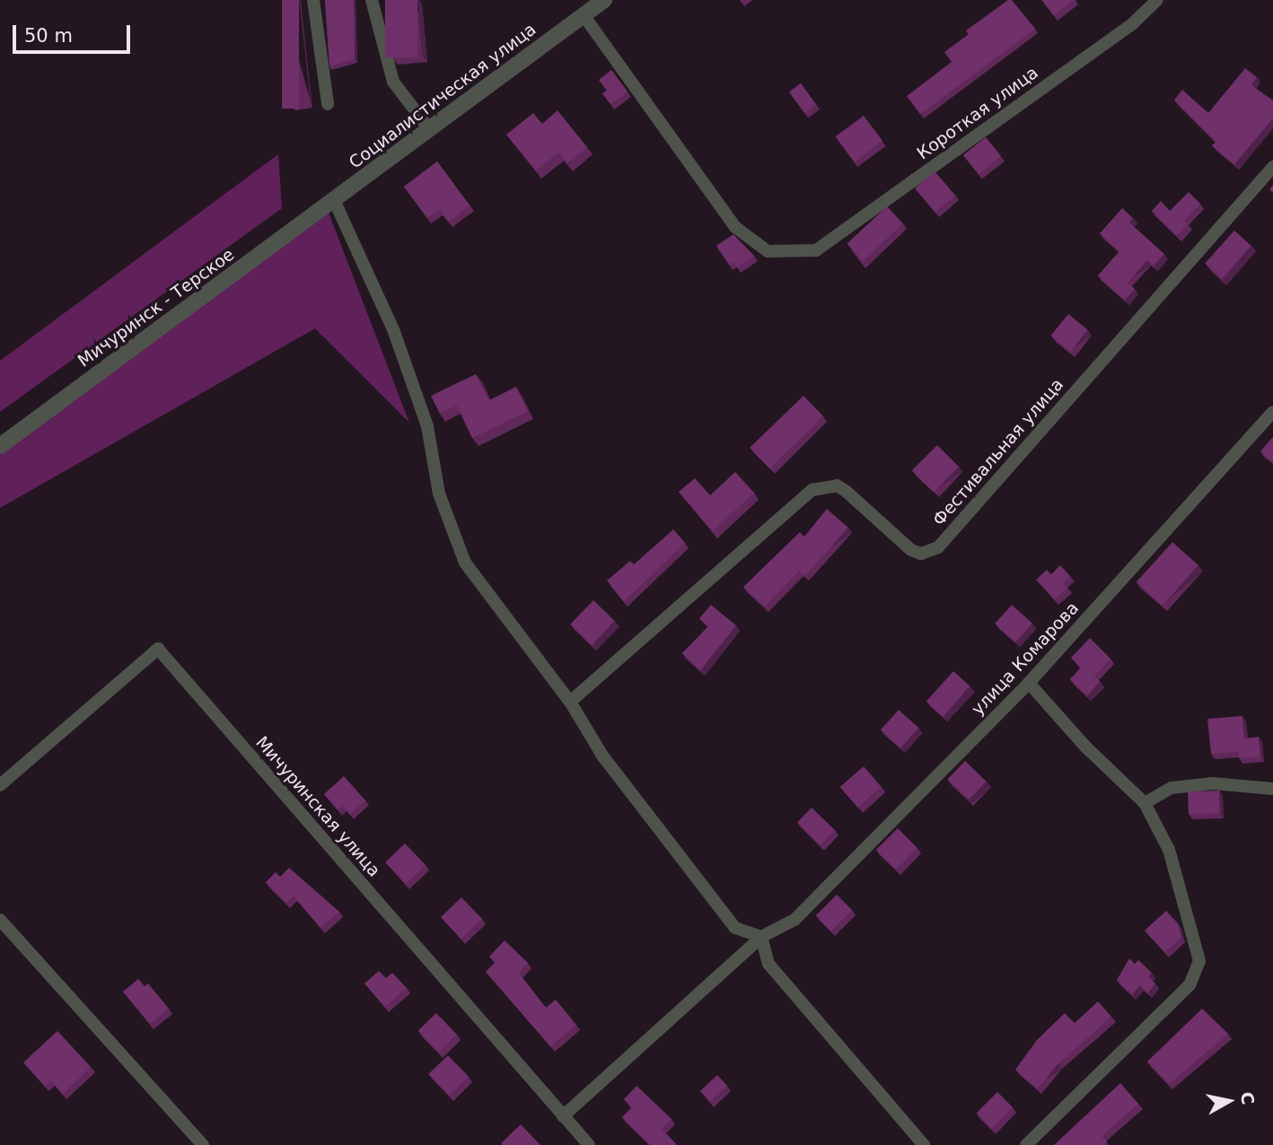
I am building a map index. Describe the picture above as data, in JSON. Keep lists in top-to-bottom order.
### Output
{
  "streets": {
    "street": [
      "Социалистическая улица",
      "Короткая улица",
      "Мичуринск - Терское",
      "Фестивальная улица",
      "улица Комарова",
      "Мичуринская улица"
    ]
  },
  "crossings": [
    ["Социалистическая улица", "Короткая улица"],
    ["Социалистическая улица", "Мичуринск - Терское"],
    ["улица Комарова", "Мичуринская улица"]
  ],
  "scale_bar": "50 m",
  "north": "right"
}
